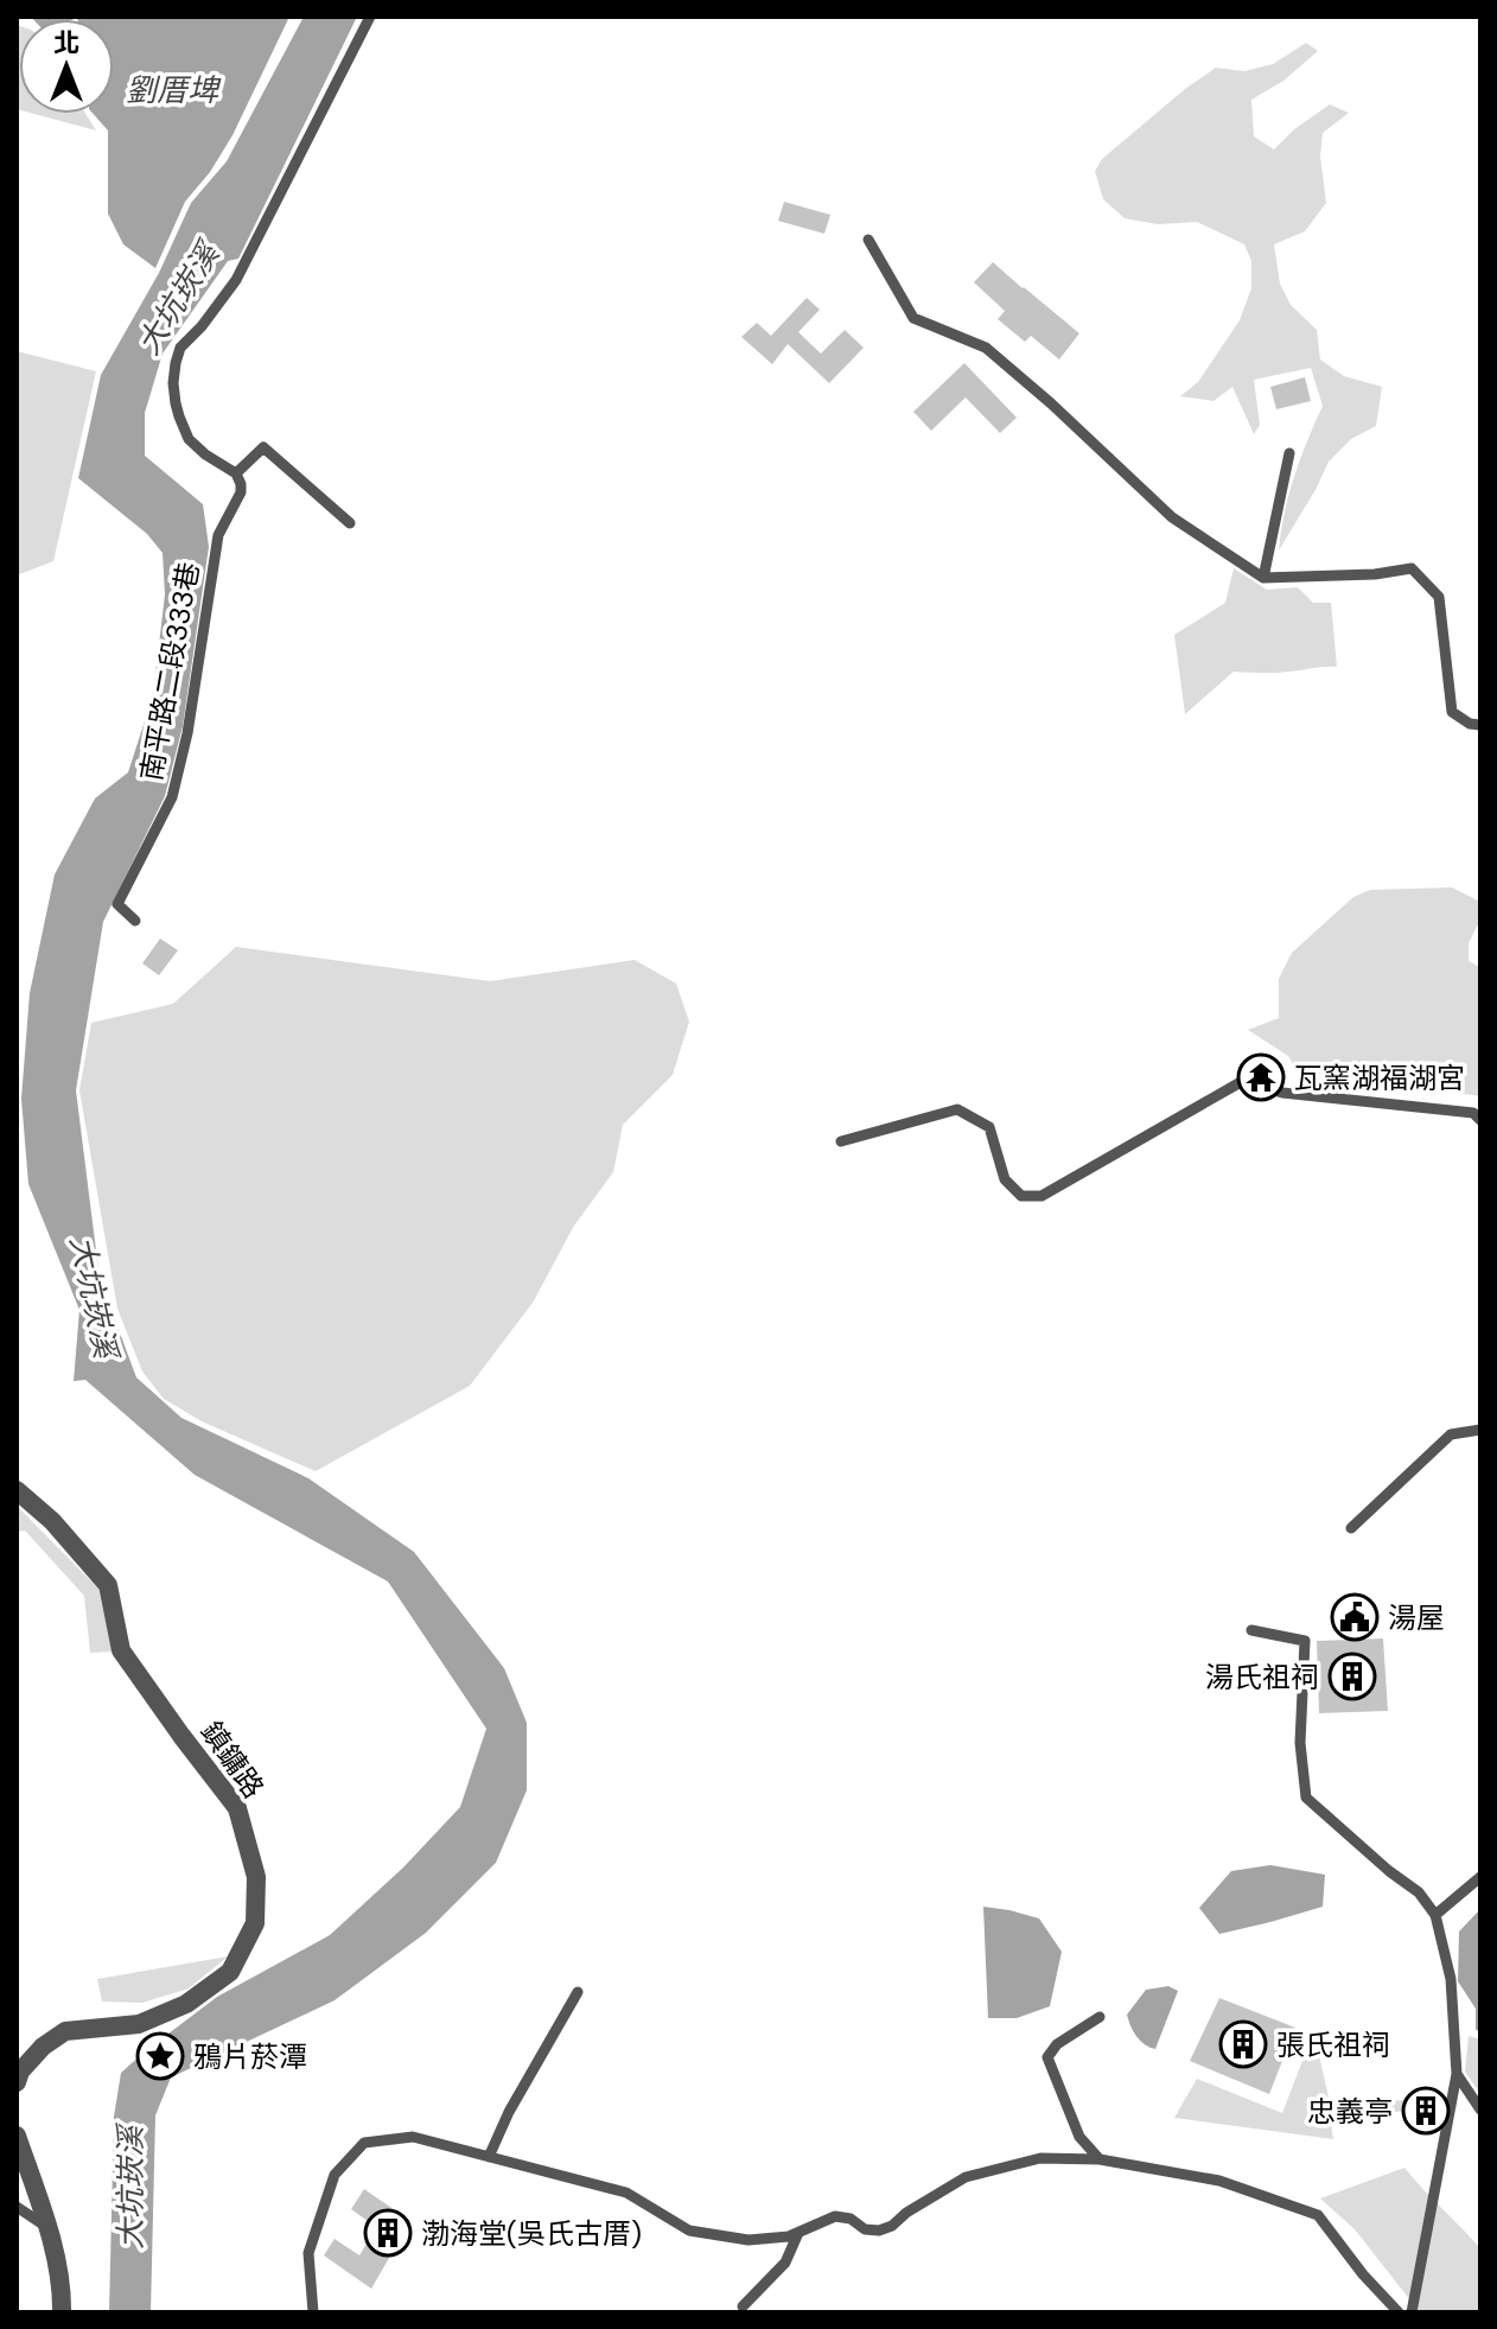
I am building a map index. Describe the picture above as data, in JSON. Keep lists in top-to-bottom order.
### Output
{
  "streets": {
    "street": ["鎮鏞路"],
    "lane": ["南平路二段333巷"]
  },
  "water": ["劉厝埤", "大坑崁溪"],
  "places": {
    "temple": ["瓦窯湖福湖宮"],
    "public building": ["湯屋"],
    "building": [
      "湯氏祖祠",
      "張氏祖祠",
      "忠義亭",
      "渤海堂(吳氏古厝)"
    ],
    "place": ["鴉片菸潭"]
  },
  "north": "top"
}
